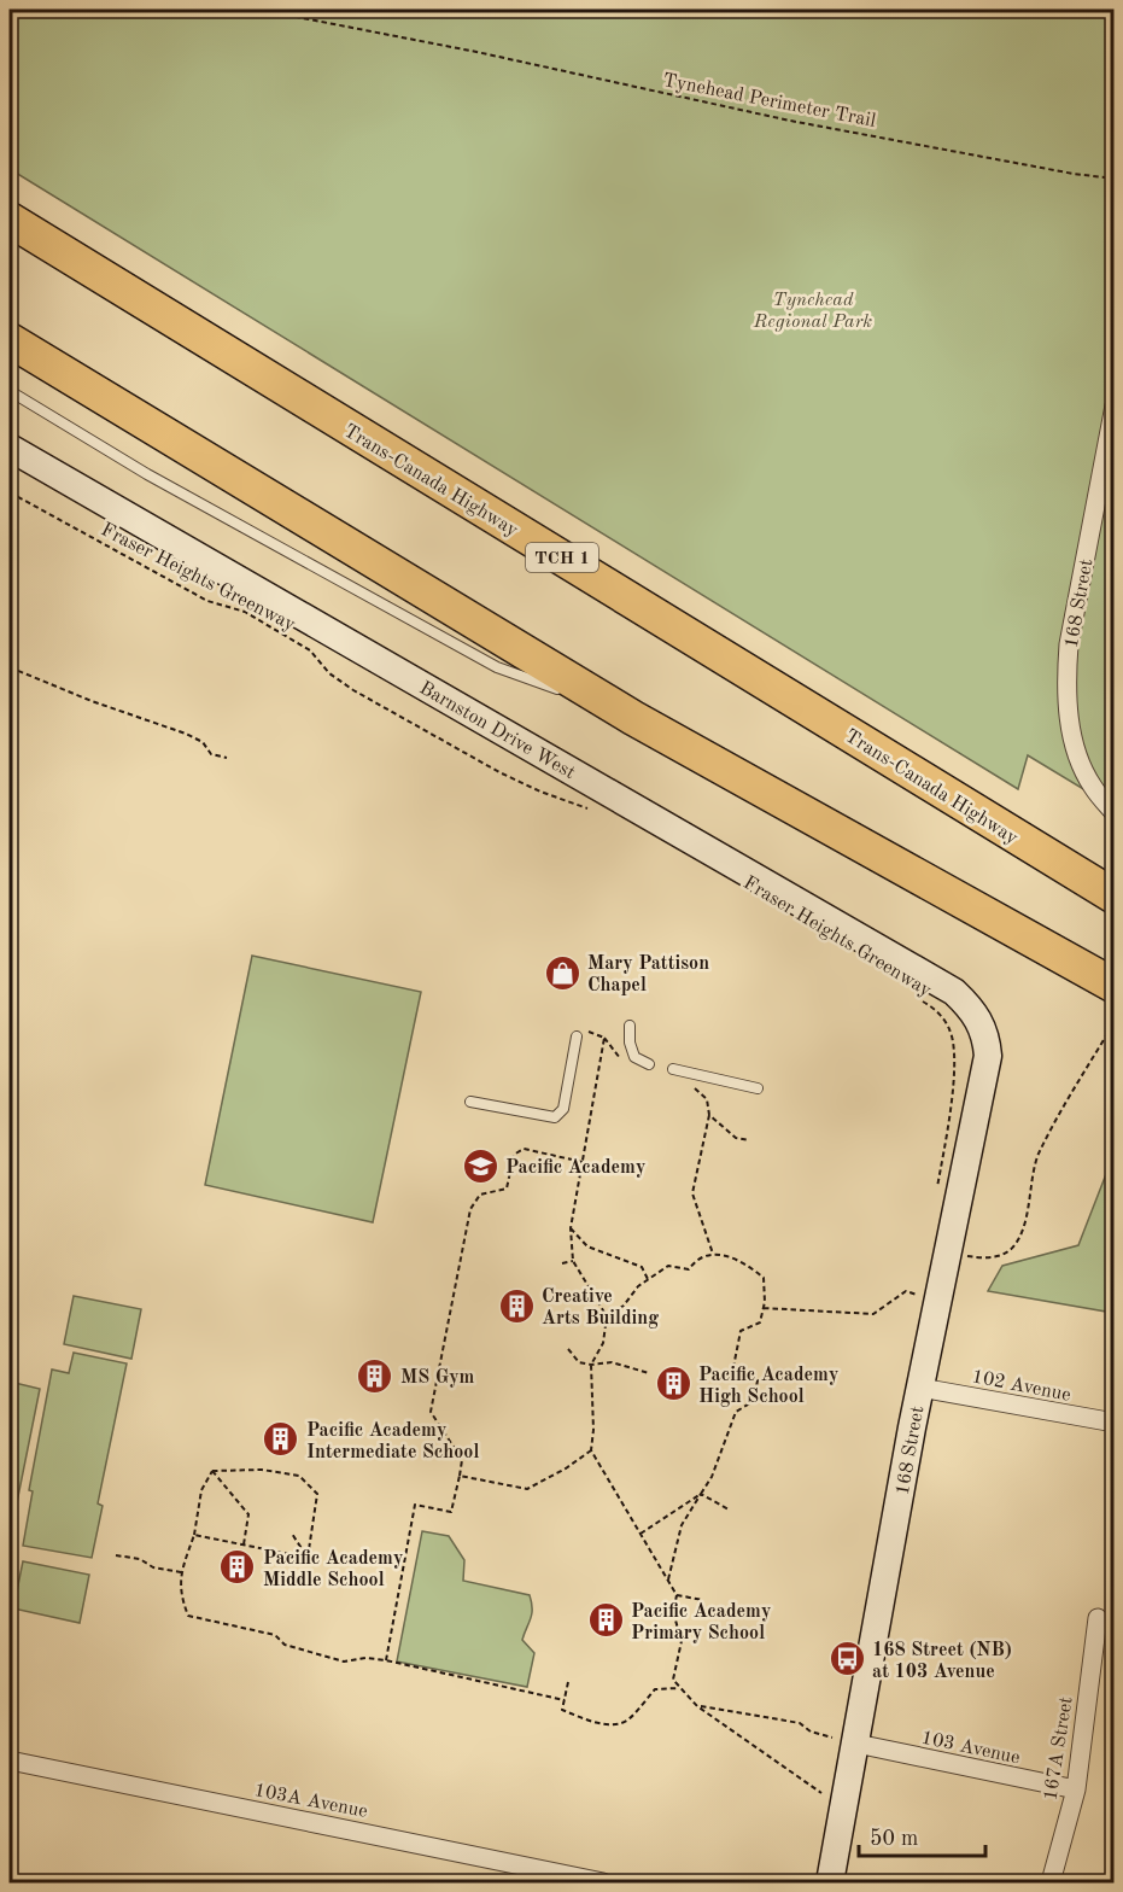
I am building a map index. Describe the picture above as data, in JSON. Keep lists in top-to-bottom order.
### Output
{
  "streets": {
    "highway": ["Trans-Canada Highway", "TCH 1"],
    "street": [
      "168 Street",
      "Barnston Drive West",
      "102 Avenue",
      "103 Avenue",
      "167A Street",
      "103A Avenue"
    ],
    "path": ["Tynehead Perimeter Trail", "Fraser Heights Greenway"]
  },
  "crossings": [
    ["168 Street", "Barnston Drive West"],
    ["168 Street", "102 Avenue"],
    ["168 Street", "103 Avenue"],
    ["103 Avenue", "167A Street"]
  ],
  "parks": ["Tynehead Regional Park"],
  "places": {
    "shop": ["Mary Pattison Chapel"],
    "school or university": ["Pacific Academy"],
    "building": [
      "Creative Arts Building",
      "MS Gym",
      "Pacific Academy High School",
      "Pacific Academy Intermediate School",
      "Pacific Academy Middle School",
      "Pacific Academy Primary School"
    ],
    "bus stop": ["168 Street (NB) at 103 Avenue"]
  },
  "scale_bar": "50 m"
}
